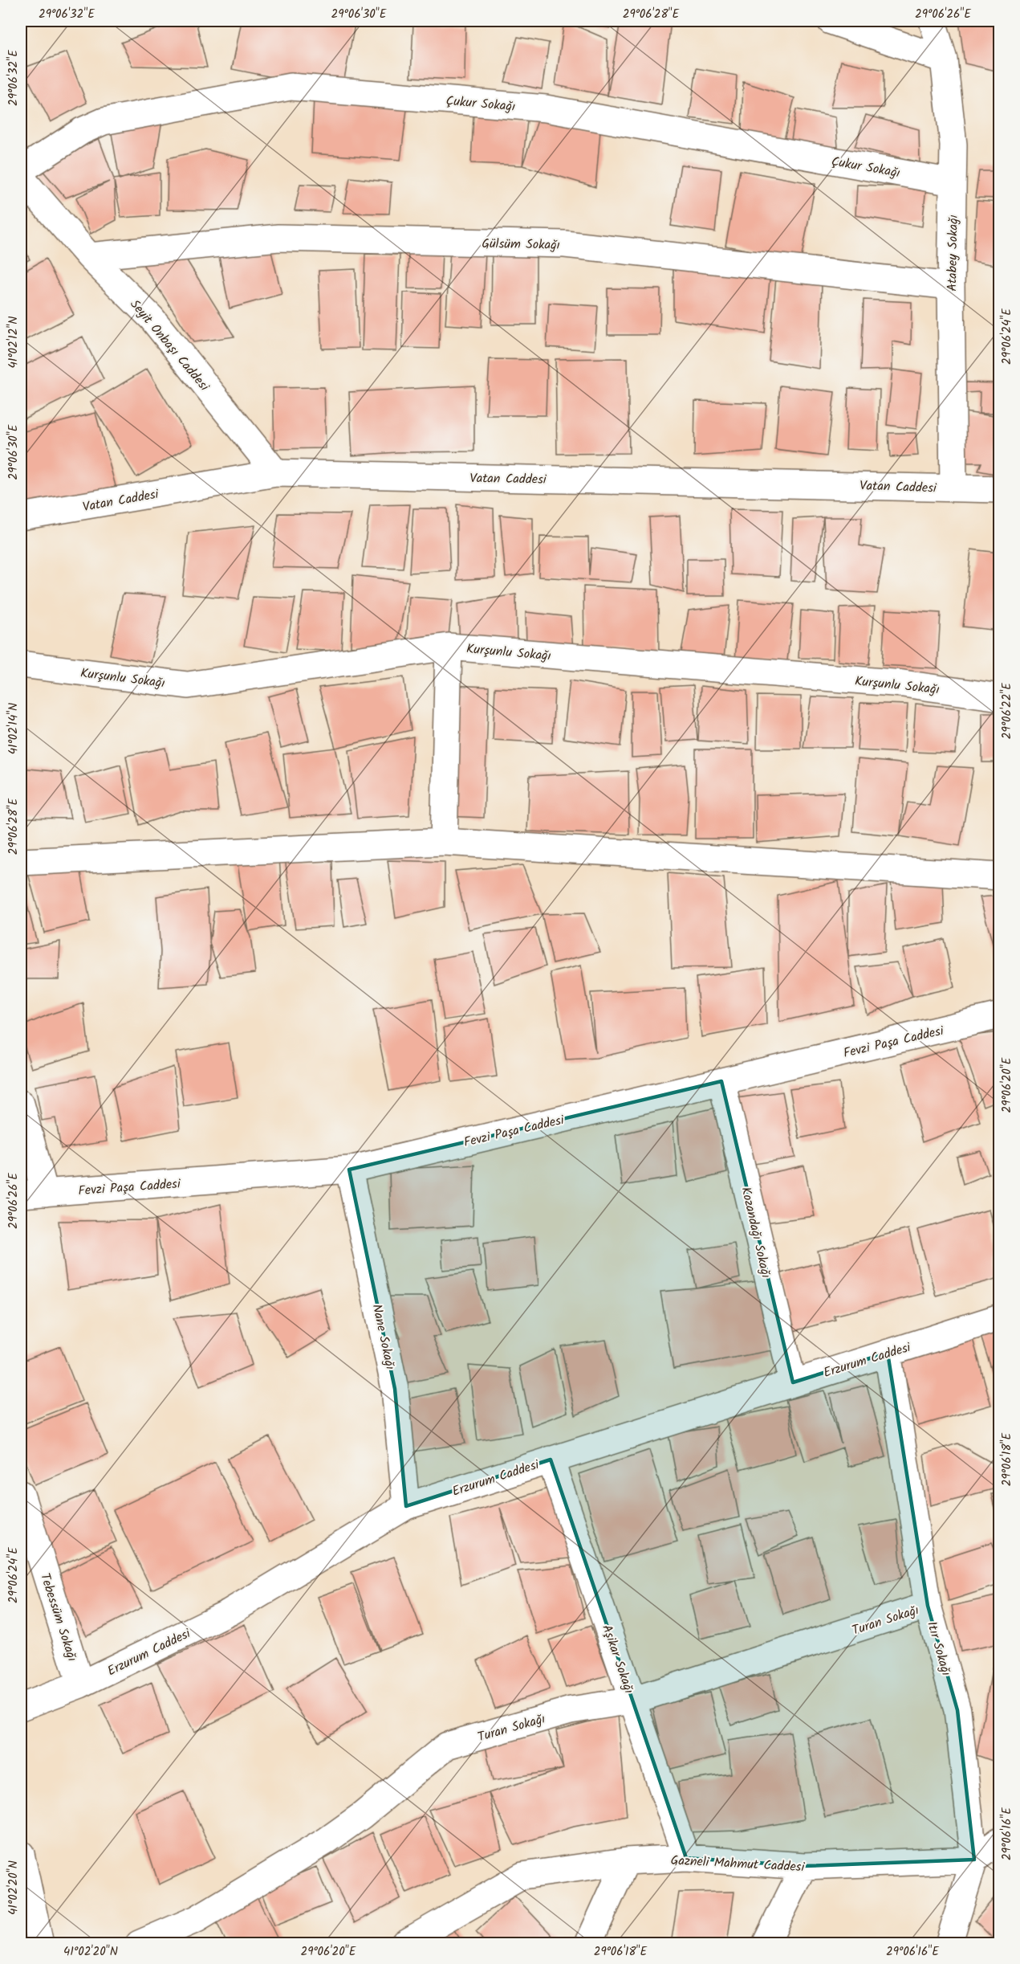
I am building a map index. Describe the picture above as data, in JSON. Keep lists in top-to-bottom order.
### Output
{
  "streets": {
    "street": [
      "Çukur Sokağı",
      "Gülsüm Sokağı",
      "Atabey Sokağı",
      "Seyit Onbaşı Caddesi",
      "Vatan Caddesi",
      "Kurşunlu Sokağı",
      "Fevzi Paşa Caddesi",
      "Kozandağı Sokağı",
      "Nane Sokağı",
      "Erzurum Caddesi",
      "Tebessüm Sokağı",
      "Turan Sokağı",
      "Itır Sokağı",
      "Aşikar Sokağı",
      "Gazneli Mahmut Caddesi"
    ]
  },
  "crossings": [
    ["Çukur Sokağı", "Atabey Sokağı"],
    ["Gülsüm Sokağı", "Atabey Sokağı"],
    ["Gülsüm Sokağı", "Seyit Onbaşı Caddesi"],
    ["Atabey Sokağı", "Vatan Caddesi"],
    ["Seyit Onbaşı Caddesi", "Vatan Caddesi"],
    ["Fevzi Paşa Caddesi", "Kozandağı Sokağı"],
    ["Fevzi Paşa Caddesi", "Nane Sokağı"],
    ["Kozandağı Sokağı", "Erzurum Caddesi"],
    ["Nane Sokağı", "Erzurum Caddesi"],
    ["Erzurum Caddesi", "Tebessüm Sokağı"],
    ["Erzurum Caddesi", "Itır Sokağı"],
    ["Erzurum Caddesi", "Aşikar Sokağı"],
    ["Turan Sokağı", "Itır Sokağı"],
    ["Turan Sokağı", "Aşikar Sokağı"],
    ["Itır Sokağı", "Gazneli Mahmut Caddesi"],
    ["Aşikar Sokağı", "Gazneli Mahmut Caddesi"]
  ],
  "coordinates": [
    "29°06'32\"E",
    "29°06'30\"E",
    "29°06'28\"E",
    "29°06'26\"E",
    "29°06'24\"E",
    "41°02'12\"N",
    "29°06'22\"E",
    "41°02'14\"N",
    "29°06'20\"E",
    "29°06'18\"E",
    "29°06'16\"E",
    "41°02'20\"N"
  ]
}
